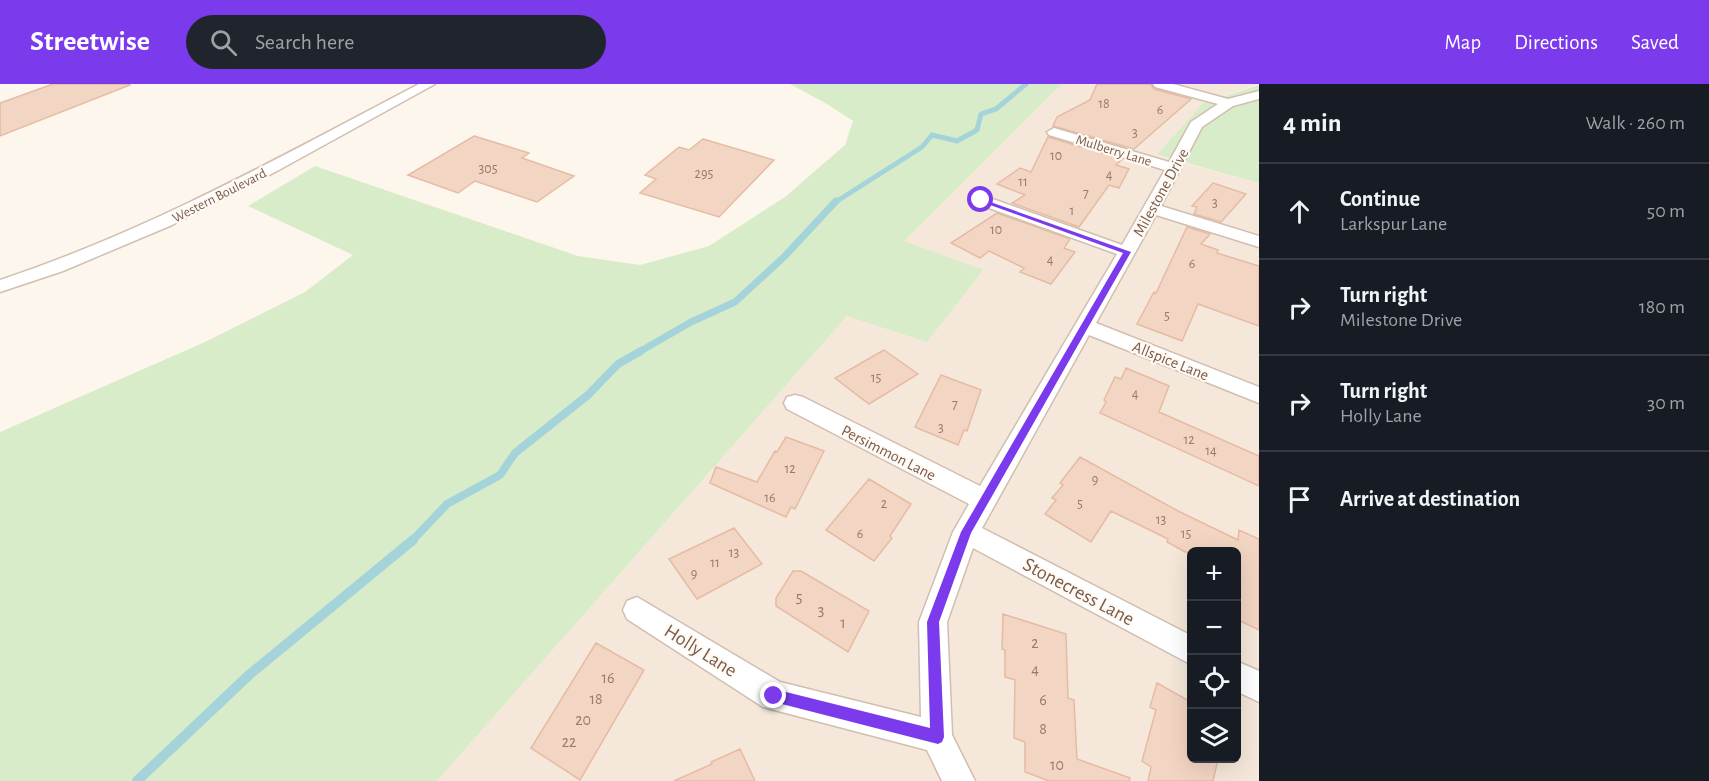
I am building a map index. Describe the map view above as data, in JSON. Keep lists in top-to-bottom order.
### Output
{
  "streets": {
    "street": [
      "Mulberry Lane",
      "Milestone Drive",
      "Western Boulevard",
      "Allspice Lane",
      "Persimmon Lane",
      "Stonecress Lane",
      "Holly Lane"
    ]
  },
  "crossings": [
    ["Mulberry Lane", "Milestone Drive"],
    ["Milestone Drive", "Allspice Lane"],
    ["Milestone Drive", "Persimmon Lane"],
    ["Milestone Drive", "Stonecress Lane"],
    ["Milestone Drive", "Holly Lane"]
  ],
  "house_numbers": [
    "18",
    "6",
    "3",
    "10",
    "305",
    "295",
    "4",
    "11",
    "7",
    "3",
    "1",
    "10",
    "4",
    "6",
    "5",
    "15",
    "4",
    "7",
    "3",
    "12",
    "14",
    "12",
    "9",
    "16",
    "2",
    "5",
    "13",
    "6",
    "15",
    "13",
    "11",
    "9",
    "5",
    "3",
    "1",
    "2",
    "4",
    "16",
    "18",
    "6",
    "20",
    "8",
    "22",
    "10"
  ],
  "page": {
    "header": "Streetwise",
    "search": "Search here",
    "nav": ["Map", "Directions", "Saved"],
    "heading": ["4 min", "Walk · 260 m"],
    "list": [
      ["Continue", "Larkspur Lane", "50 m"],
      ["Turn right", "Milestone Drive", "180 m"],
      ["Turn right", "Holly Lane", "30 m"],
      "Arrive at destination"
    ],
    "map_buttons": ["+", "−"]
  }
}
